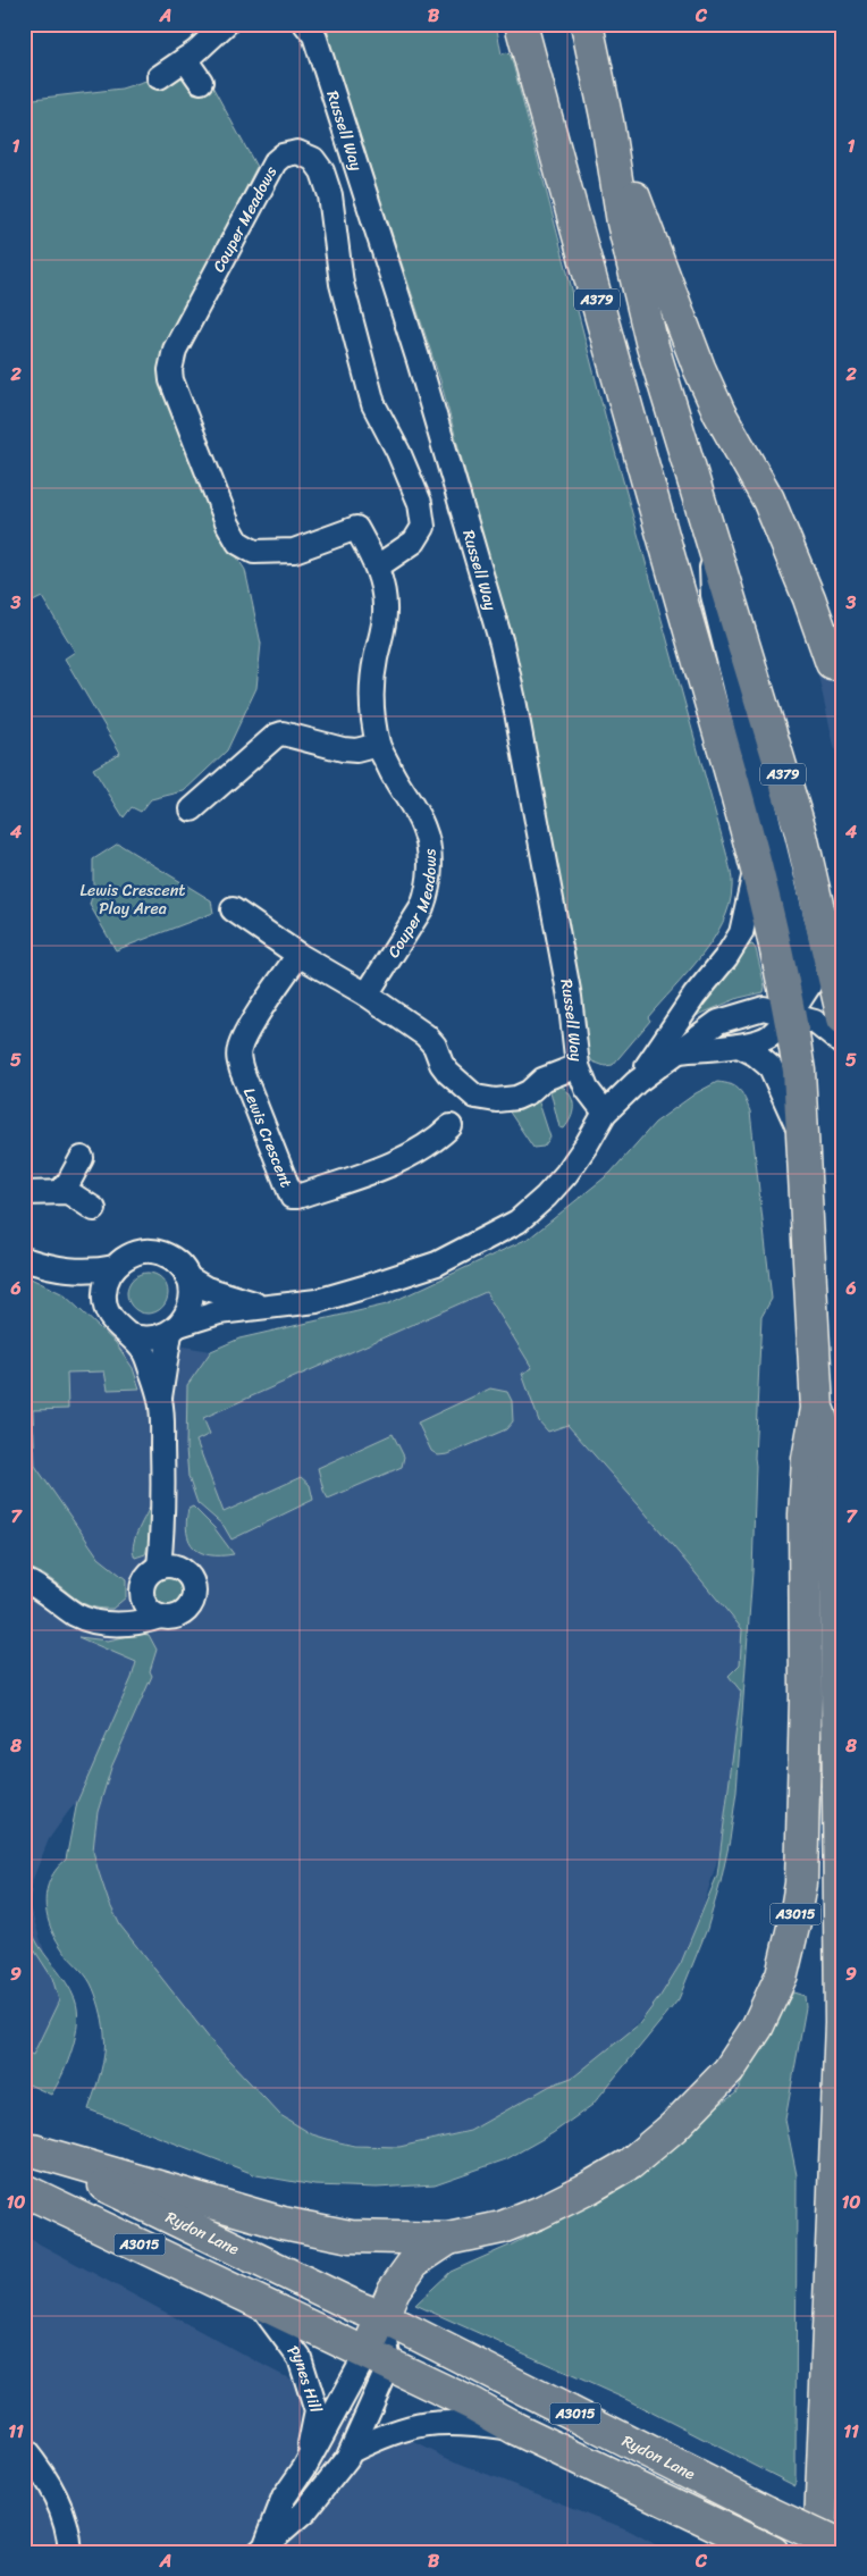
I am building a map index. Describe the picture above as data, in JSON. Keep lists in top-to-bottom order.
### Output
{
  "streets": {
    "main road": ["A379", "A3015", "Rydon Lane"],
    "street": [
      "Russell Way",
      "Couper Meadows",
      "Lewis Crescent",
      "Pynes Hill"
    ]
  },
  "crossings": [
    ["A379", "A3015"],
    ["A3015", "Rydon Lane"],
    ["A3015", "Pynes Hill"]
  ],
  "parks": ["Lewis Crescent Play Area"],
  "grid": {
    "columns": ["A", "B", "C"],
    "rows": [
      "1",
      "2",
      "3",
      "4",
      "5",
      "6",
      "7",
      "8",
      "9",
      "10",
      "11"
    ]
  }
}
